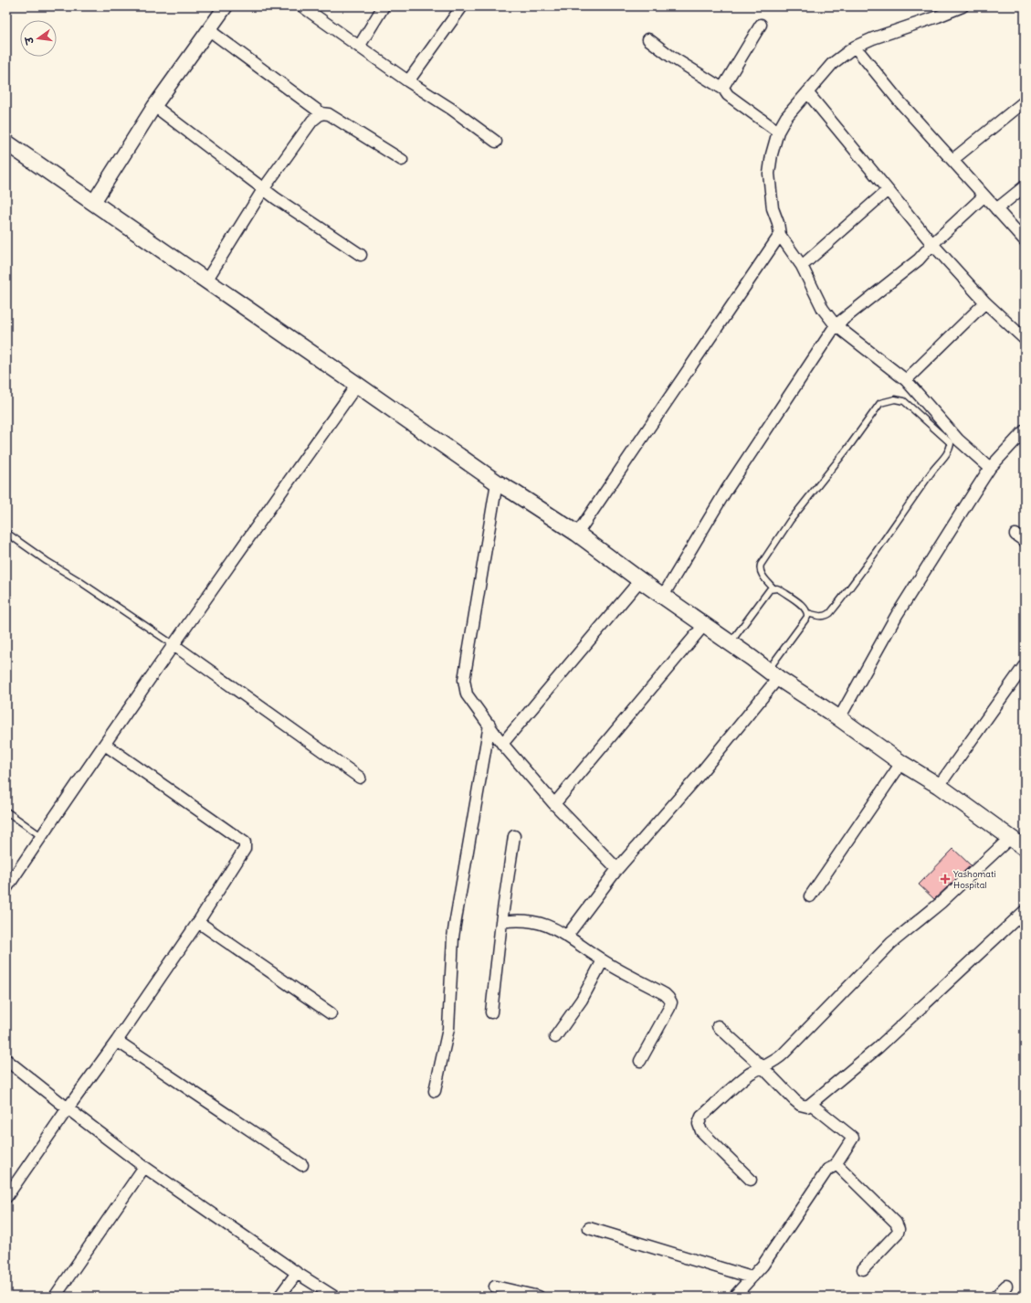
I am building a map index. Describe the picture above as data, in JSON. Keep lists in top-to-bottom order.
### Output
{
  "places": {
    "health": ["Yashomati Hospital"]
  },
  "north": "left"
}
